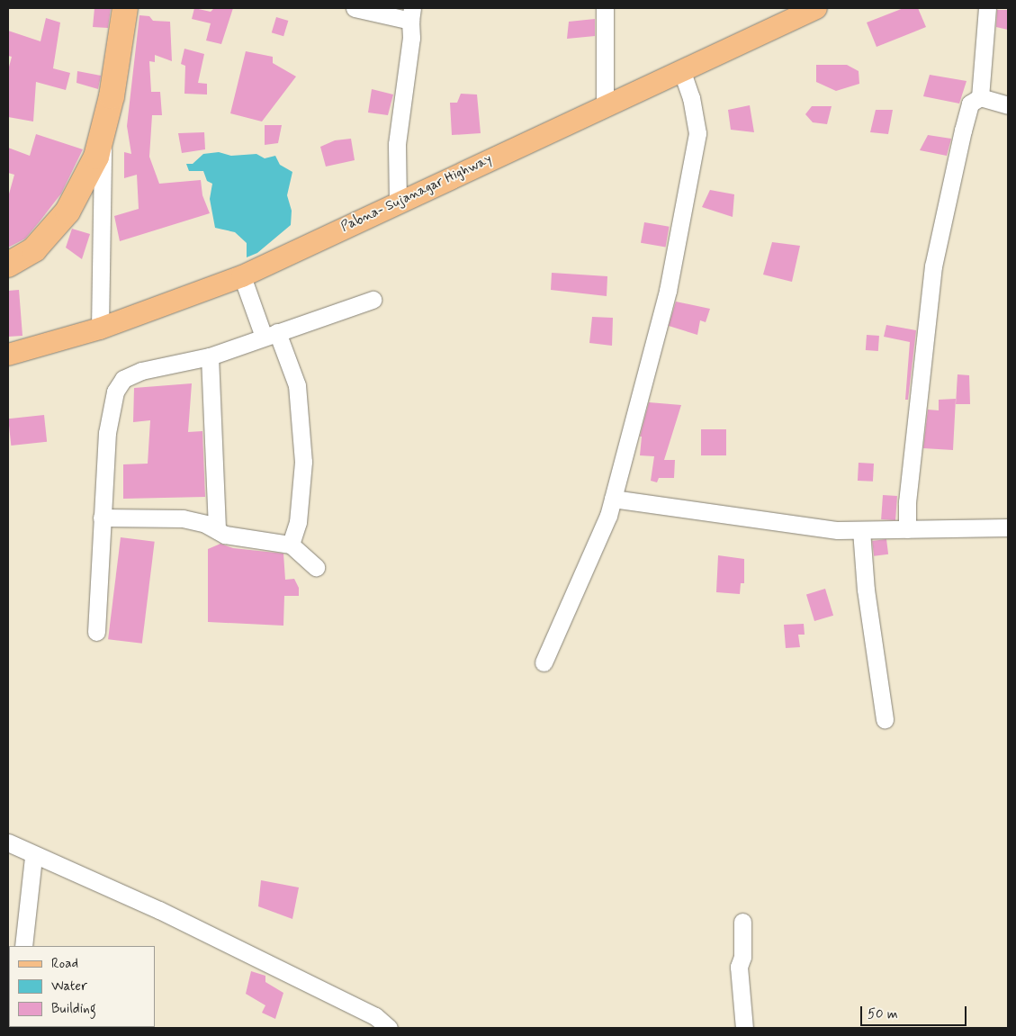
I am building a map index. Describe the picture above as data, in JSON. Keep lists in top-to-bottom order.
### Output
{
  "streets": {
    "main road": ["Pabna- Sujanagar Highway"]
  },
  "legend": ["Road", "Water", "Building"],
  "scale_bar": "50 m"
}
